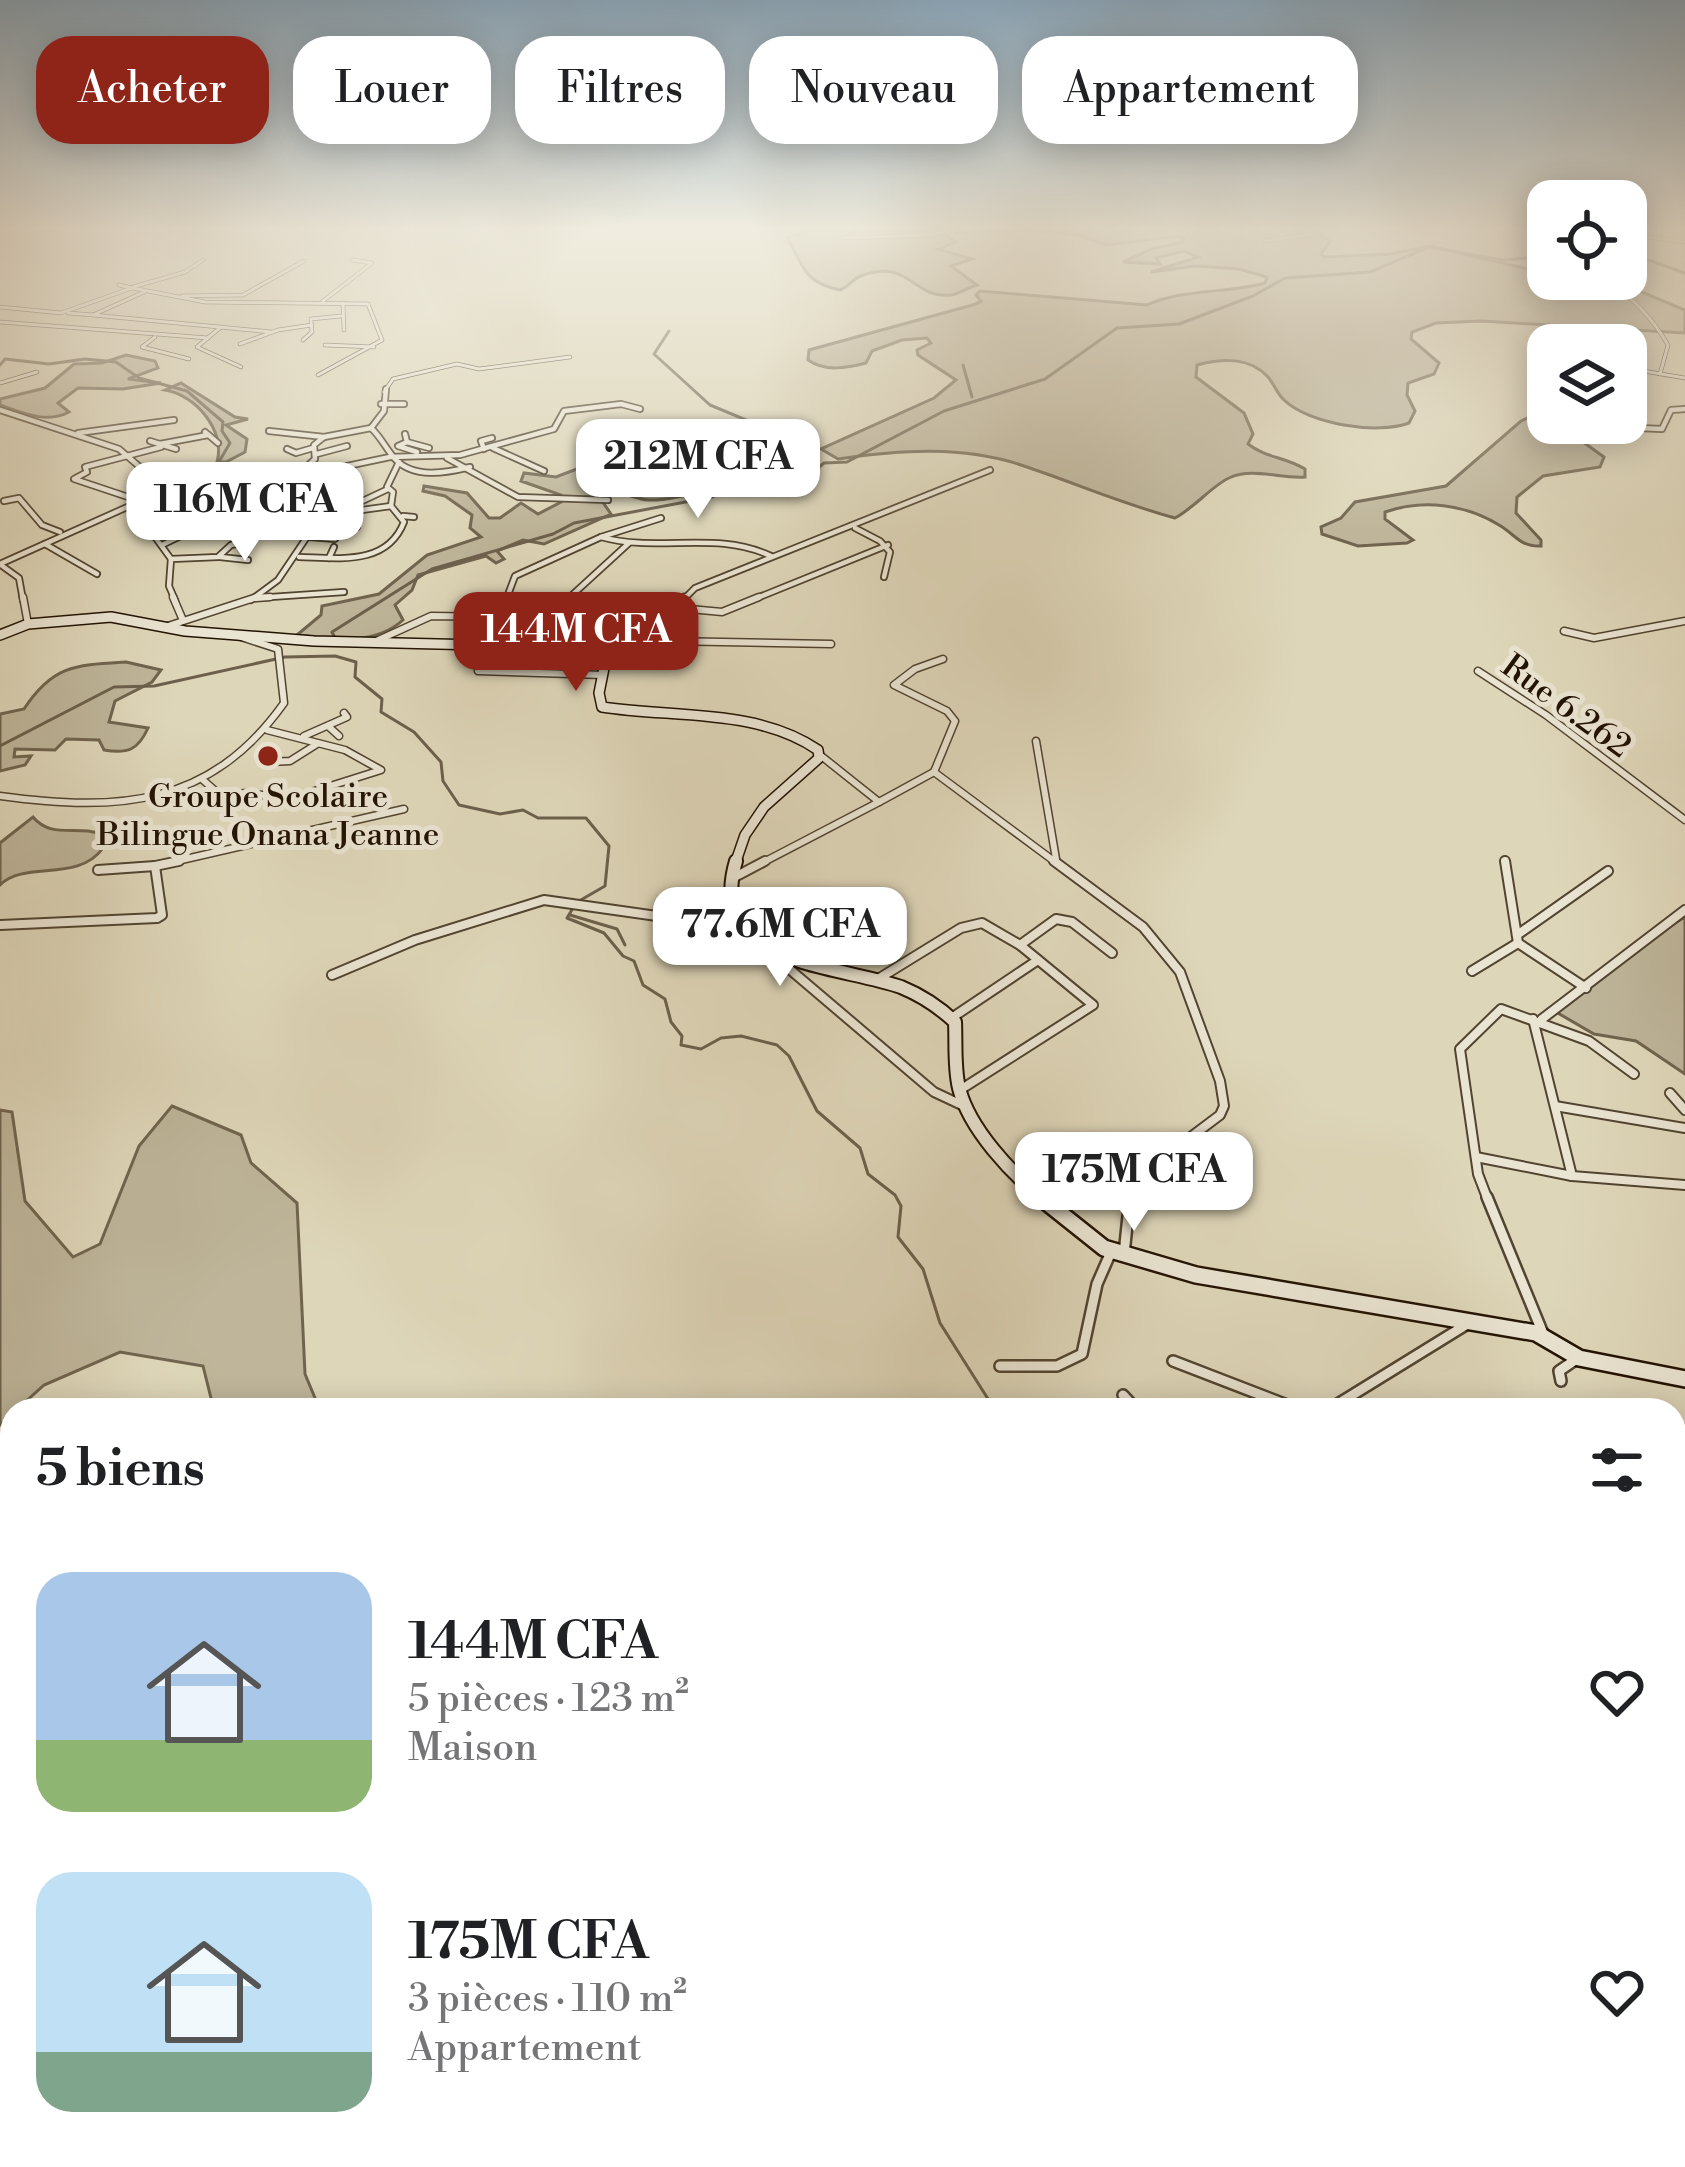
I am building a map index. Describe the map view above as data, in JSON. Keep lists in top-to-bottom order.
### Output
{
  "streets": {
    "street": ["Rue 6.262"]
  },
  "places": ["Groupe Scolaire Bilingue Onana Jeanne"],
  "page": {
    "chip": [
      "Acheter",
      "Louer",
      "Filtres",
      "Nouveau",
      "Appartement"
    ],
    "price": [
      "212M CFA",
      "116M CFA",
      "144M CFA",
      "77.6M CFA",
      "175M CFA"
    ],
    "heading": "5 biens",
    "list": [
      {
        "name": "144M CFA",
        "note": "5 pièces · 123 m² · Maison"
      },
      {
        "name": "175M CFA",
        "note": "3 pièces · 110 m² · Appartement"
      }
    ]
  }
}
